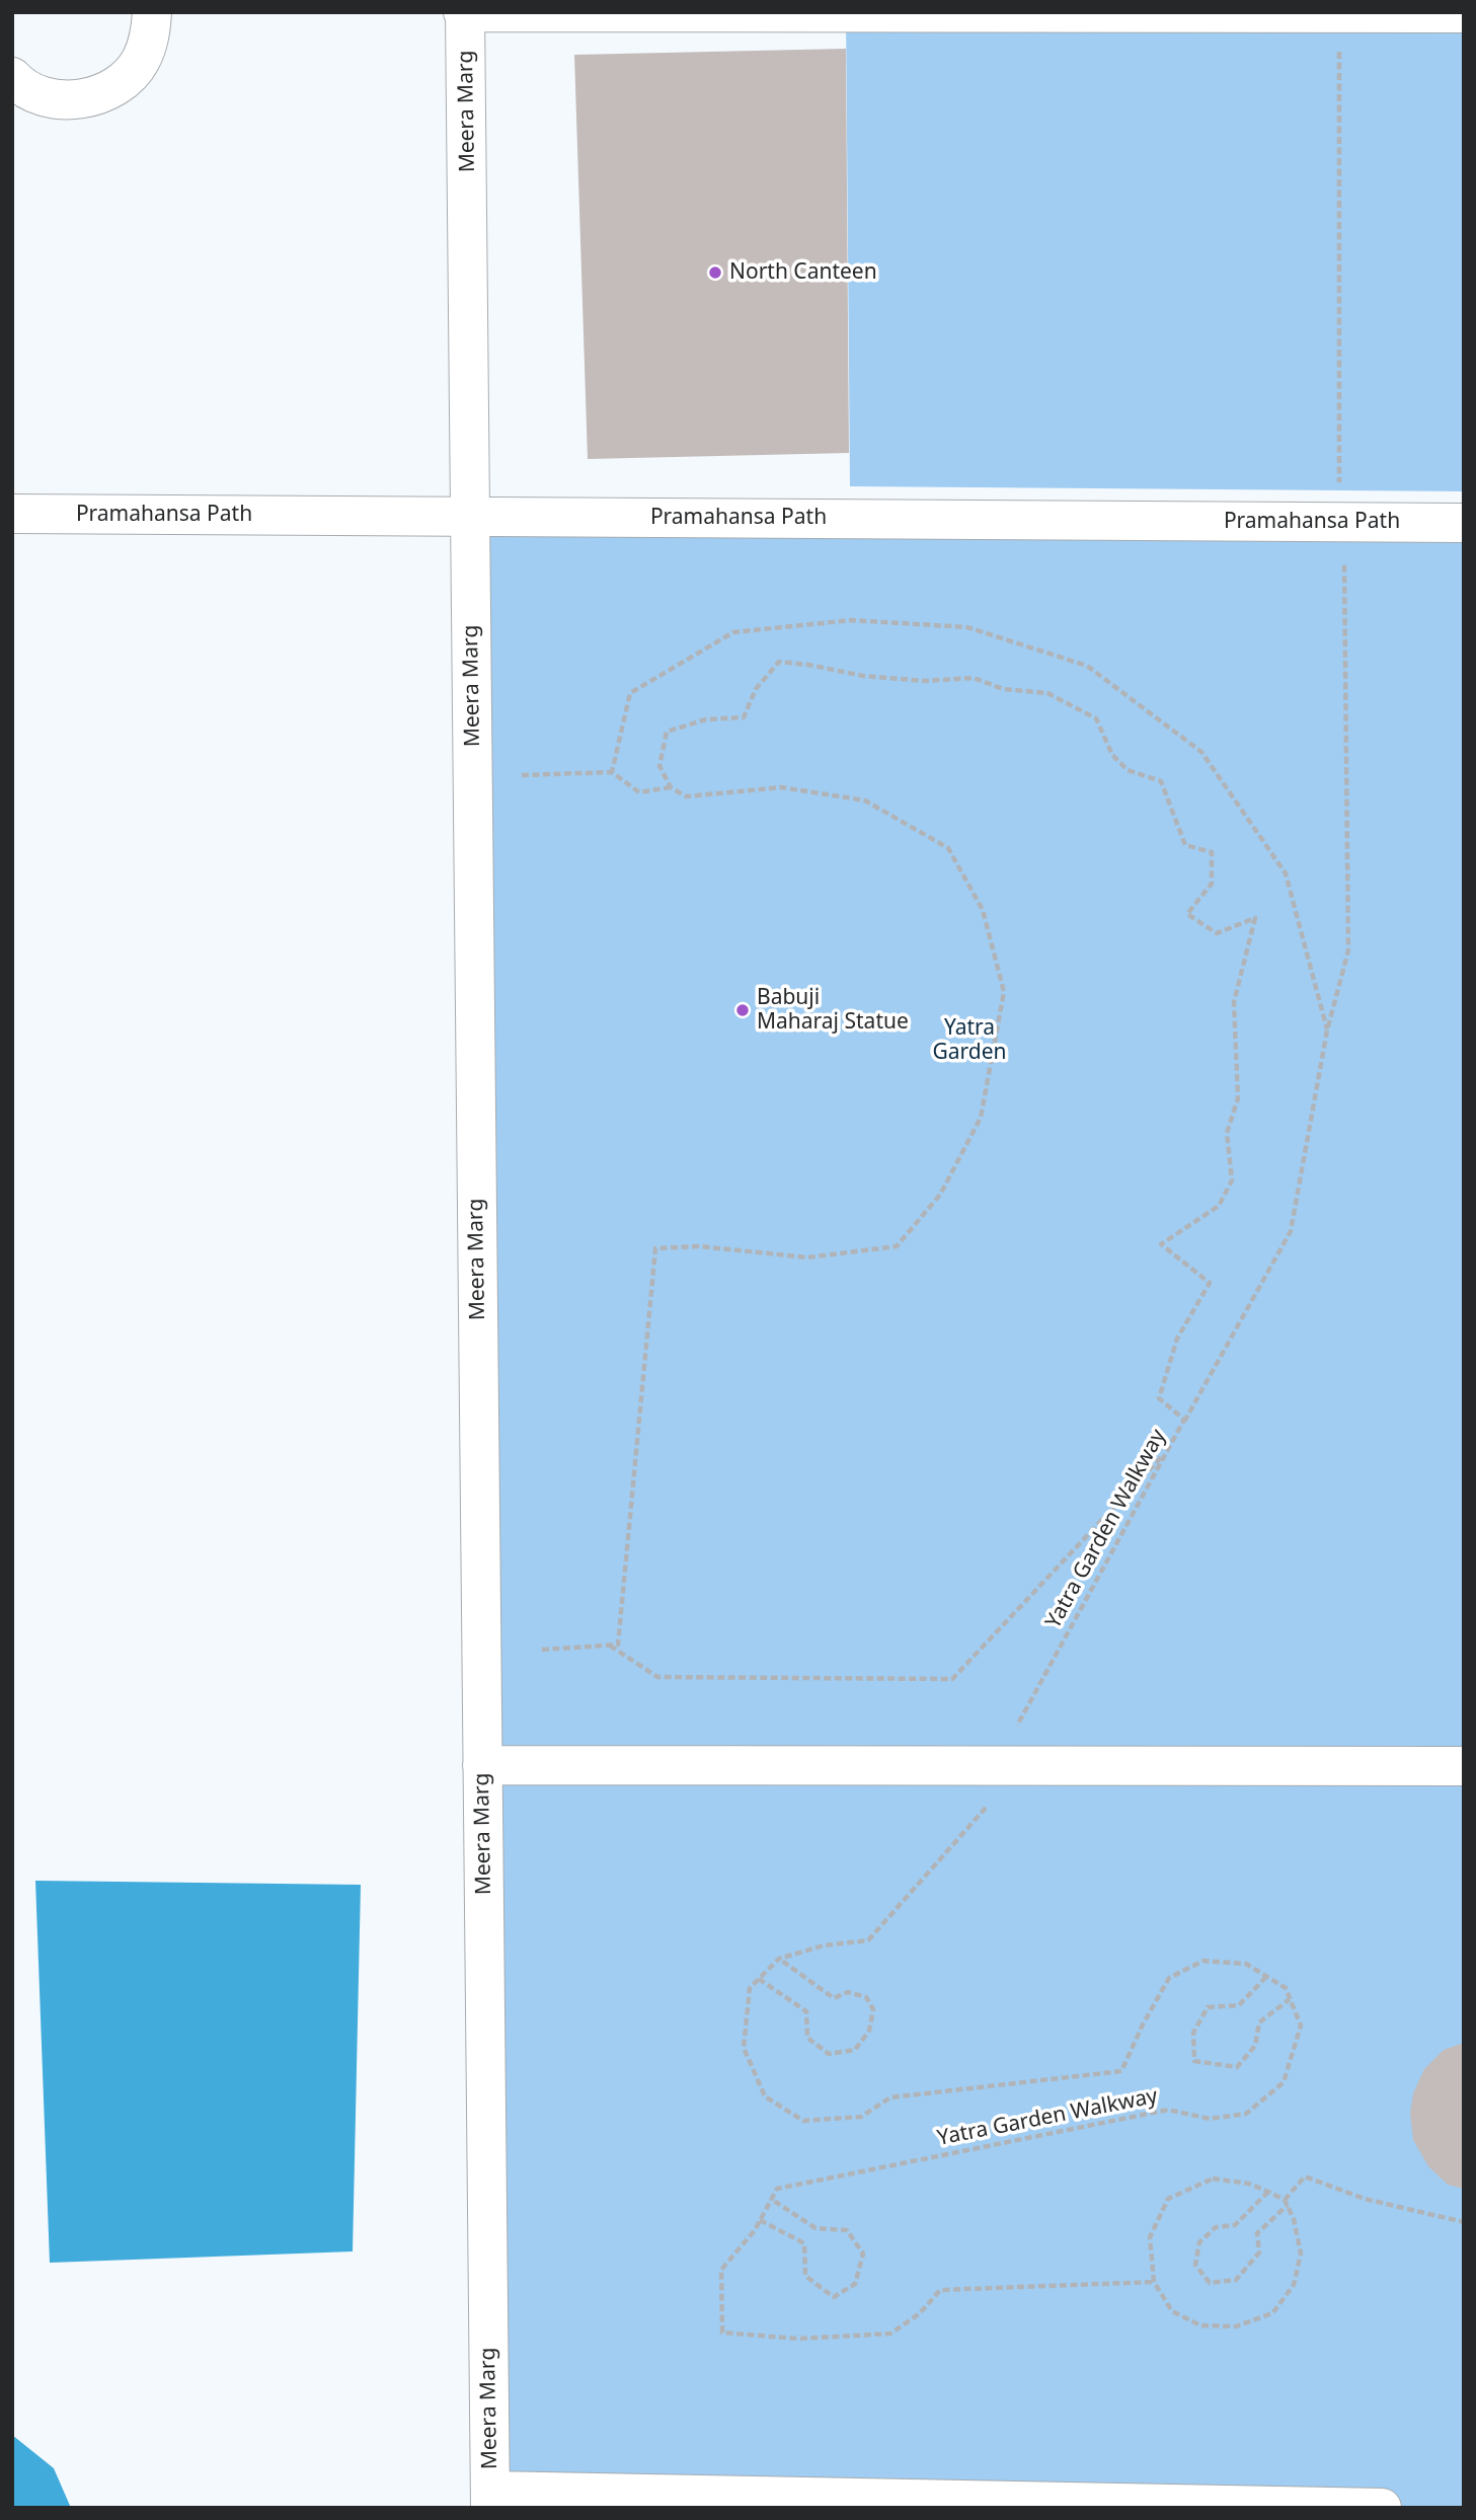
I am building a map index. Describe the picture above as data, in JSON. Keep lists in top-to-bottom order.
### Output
{
  "streets": {
    "lane": ["Meera Marg", "Pramahansa Path"],
    "path": ["Yatra Garden Walkway"]
  },
  "crossings": [
    ["Meera Marg", "Pramahansa Path"]
  ],
  "parks": ["Yatra Garden"],
  "places": ["North Canteen", "Babuji Maharaj Statue"]
}
